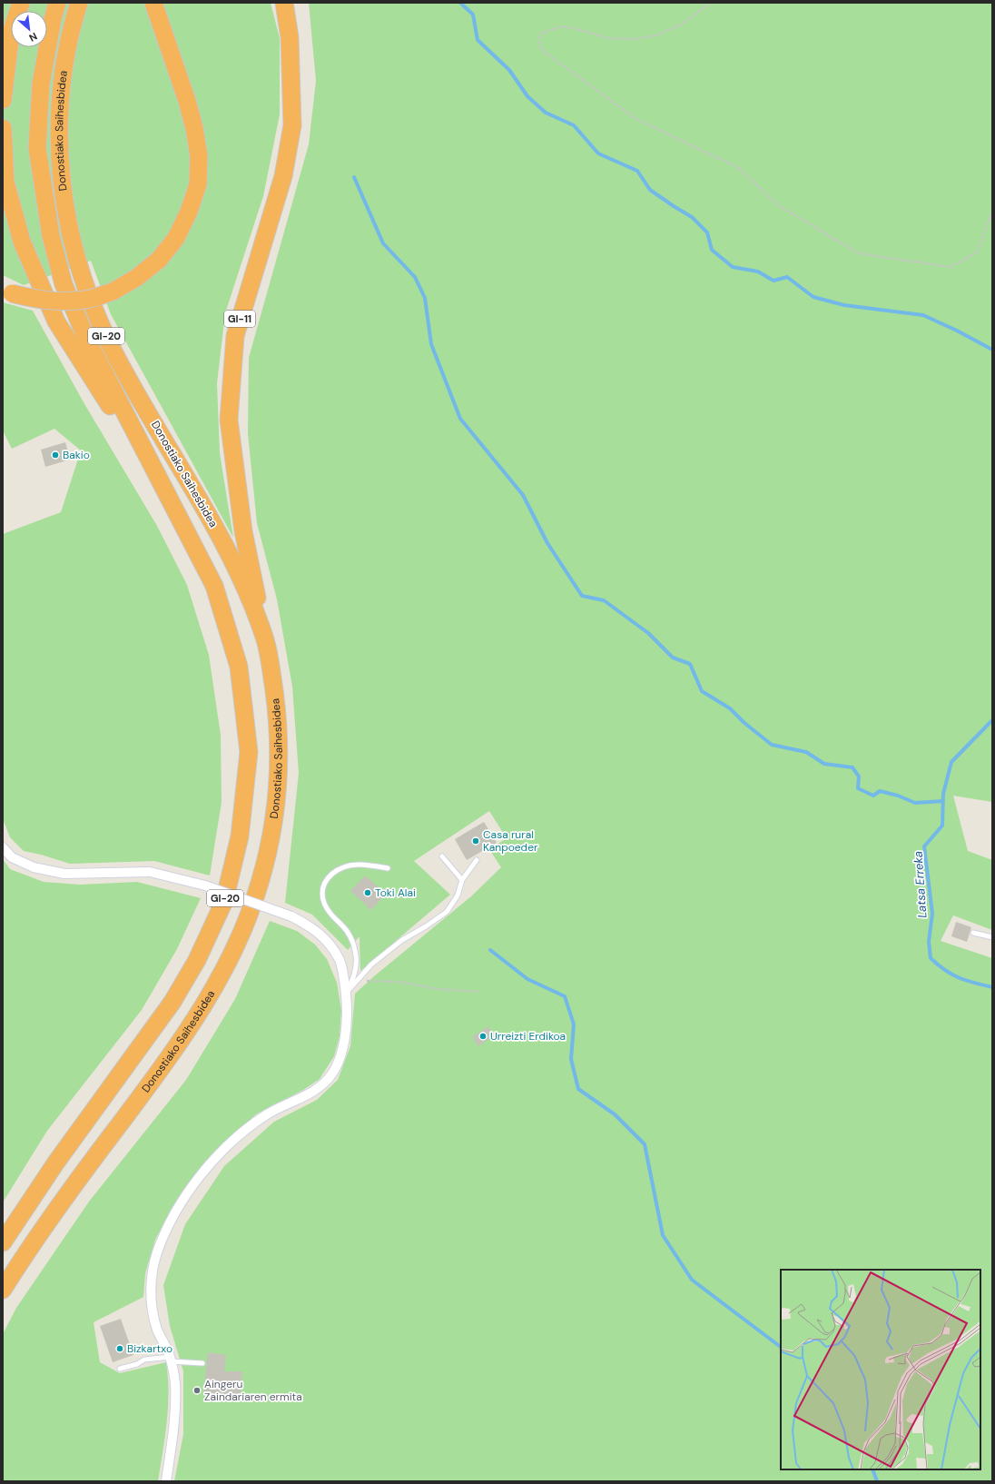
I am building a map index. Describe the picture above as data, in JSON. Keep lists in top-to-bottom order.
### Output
{
  "streets": {
    "highway": ["Donostiako Saihesbidea", "GI-11", "GI-20"]
  },
  "crossings": [
    ["Donostiako Saihesbidea", "GI-11"]
  ],
  "water": ["Latsa Erreka"],
  "places": [
    "Bakio",
    "Casa rural Kanpoeder",
    "Toki Alai",
    "Urreizti Erdikoa",
    "Bizkartxo",
    "Aingeru Zaindariaren ermita"
  ],
  "north": "bottom right"
}
